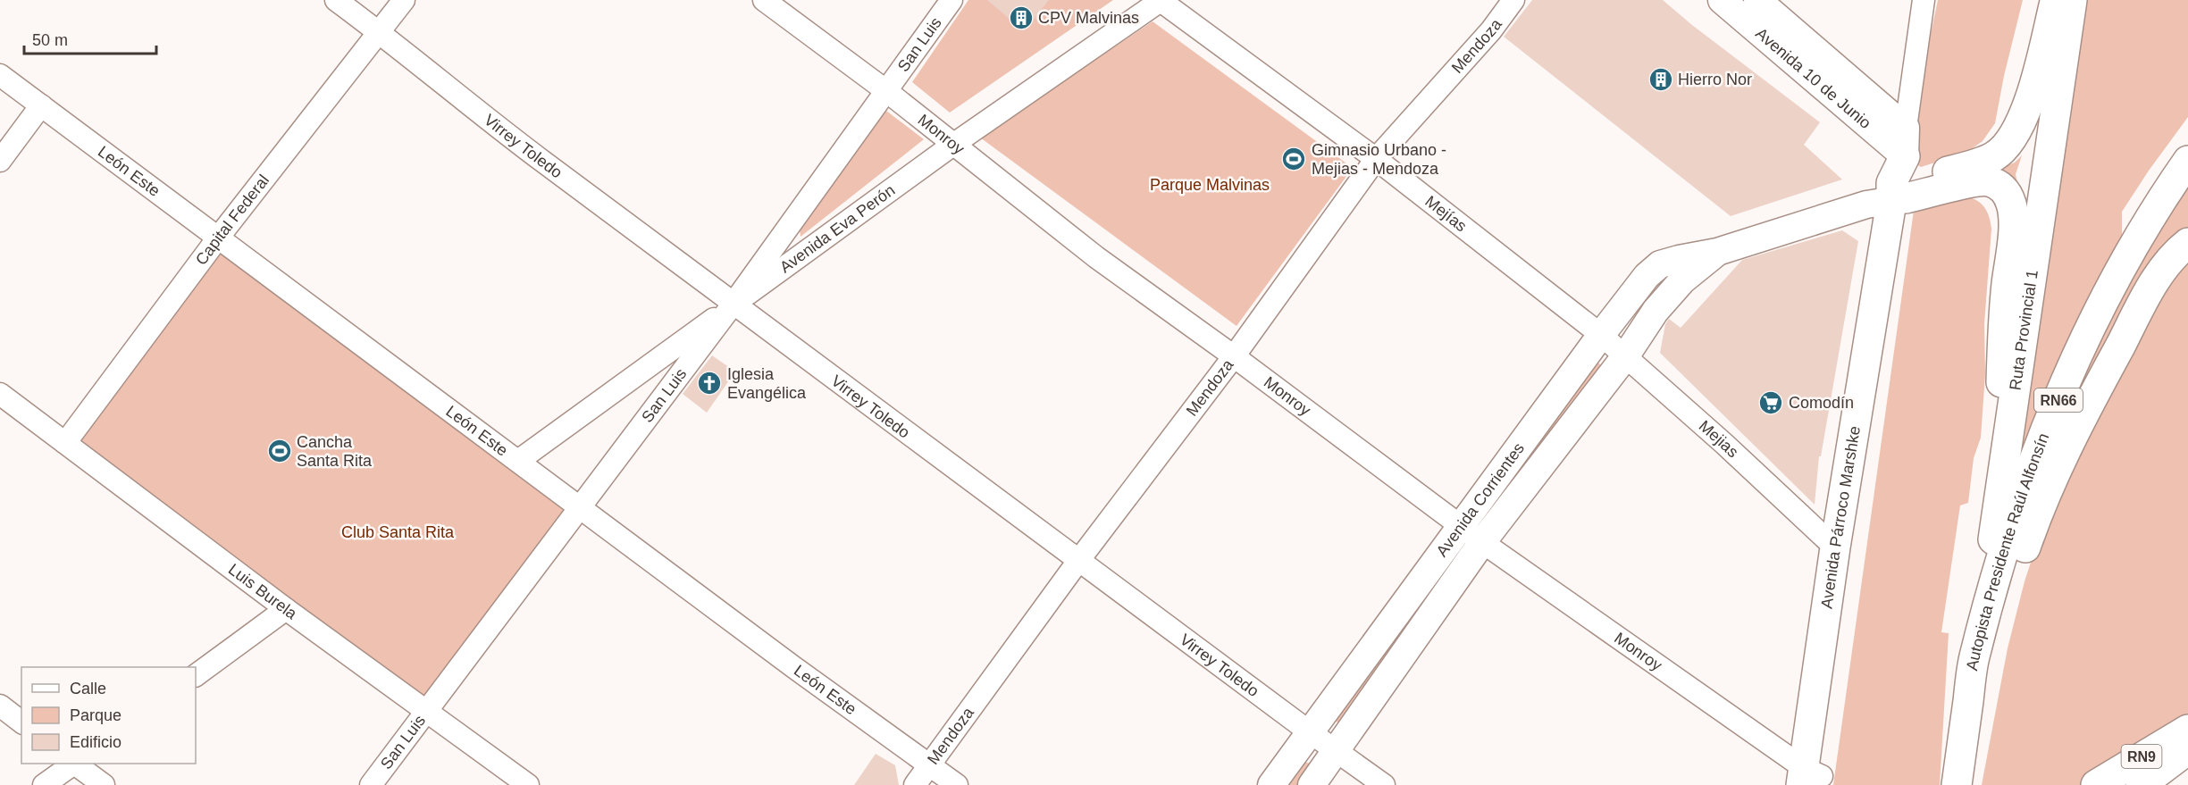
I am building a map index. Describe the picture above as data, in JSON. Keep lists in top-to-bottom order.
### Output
{
  "streets": {
    "main road": [
      "Ruta Provincial 1",
      "RN66",
      "Avenida Párroco Marshke",
      "Autopista Presidente Raúl Alfonsín",
      "RN9"
    ],
    "street": [
      "San Luis",
      "Mendoza",
      "Avenida 10 de Junio",
      "Monroy",
      "Virrey Toledo",
      "León Este",
      "Mejías",
      "Capital Federal",
      "Avenida Eva Perón",
      "Mejias",
      "Avenida Corrientes",
      "Luis Burela"
    ]
  },
  "crossings": [
    ["San Luis", "Monroy"],
    ["San Luis", "Virrey Toledo"],
    ["San Luis", "León Este"],
    ["San Luis", "Avenida Eva Perón"],
    ["San Luis", "Luis Burela"],
    ["Mendoza", "Monroy"],
    ["Mendoza", "Virrey Toledo"],
    ["Mendoza", "León Este"],
    ["Mendoza", "Mejías"],
    ["Avenida 10 de Junio", "Avenida Corrientes"],
    ["Avenida 10 de Junio", "Avenida Párroco Marshke"],
    ["Monroy", "Avenida Eva Perón"],
    ["Monroy", "Avenida Corrientes"],
    ["Monroy", "Avenida Párroco Marshke"],
    ["Virrey Toledo", "Capital Federal"],
    ["Virrey Toledo", "Avenida Eva Perón"],
    ["Virrey Toledo", "Avenida Corrientes"],
    ["León Este", "Capital Federal"],
    ["León Este", "Avenida Eva Perón"],
    ["Mejías", "Avenida Eva Perón"],
    ["Mejías", "Mejias"],
    ["Mejías", "Avenida Corrientes"],
    ["Capital Federal", "Luis Burela"],
    ["Ruta Provincial 1", "Autopista Presidente Raúl Alfonsín"],
    ["Mejias", "Avenida Corrientes"],
    ["Mejias", "Avenida Párroco Marshke"],
    ["Avenida Corrientes", "Avenida Párroco Marshke"]
  ],
  "parks": ["Parque Malvinas", "Club Santa Rita"],
  "places": {
    "building": ["CPV Malvinas", "Hierro Nor"],
    "sports": ["Gimnasio Urbano - Mejias - Mendoza", "Cancha Santa Rita"],
    "church": ["Iglesia Evangélica"],
    "supermarket": ["Comodín"]
  },
  "legend": ["Calle", "Parque", "Edificio"],
  "scale_bar": "50 m"
}
